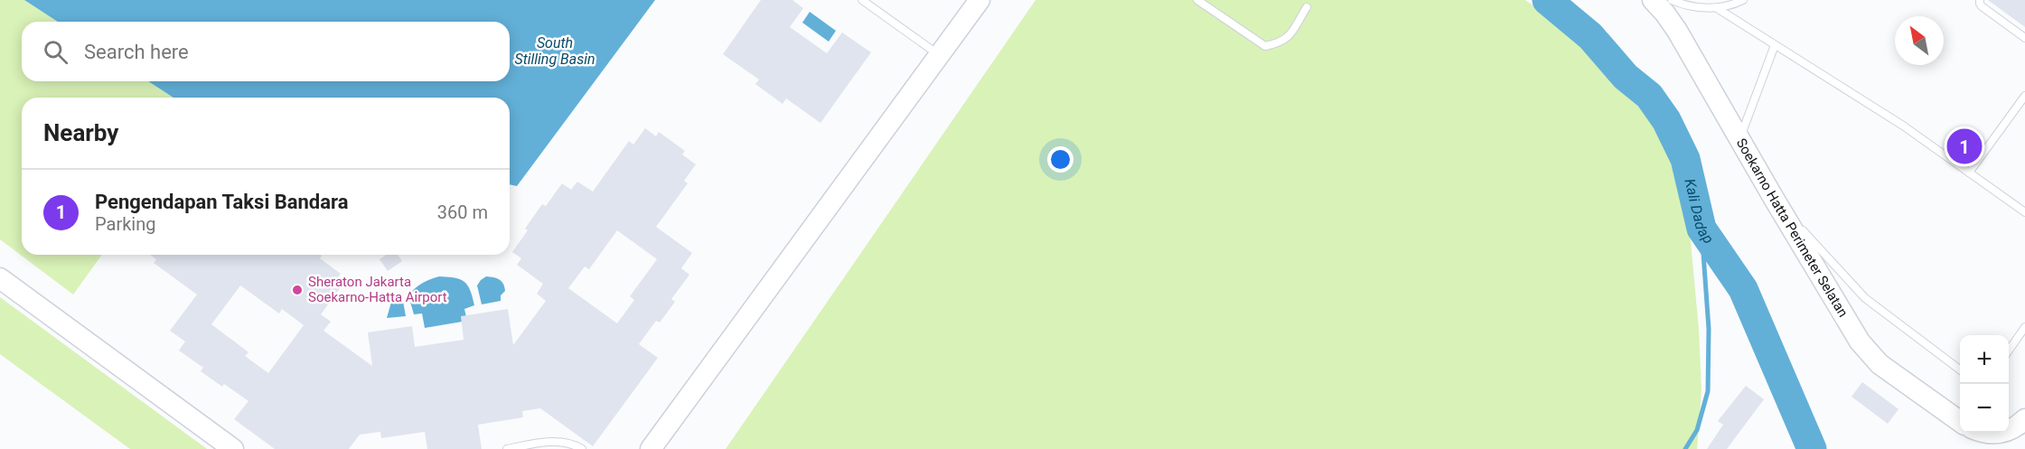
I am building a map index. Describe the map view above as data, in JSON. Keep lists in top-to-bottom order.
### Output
{
  "streets": {
    "street": ["Soekarno Hatta Perimeter Selatan"]
  },
  "water": ["South Stilling Basin", "Kali Dadap"],
  "places": ["Sheraton Jakarta Soekarno-Hatta Airport"],
  "north": "top left",
  "page": {
    "search": "Search here",
    "heading": "Nearby",
    "pins": "1",
    "list": [
      {
        "mark": "1",
        "name": "Pengendapan Taksi Bandara",
        "note": "Parking",
        "value": "360 m"
      }
    ],
    "map_buttons": ["+", "−"]
  }
}
